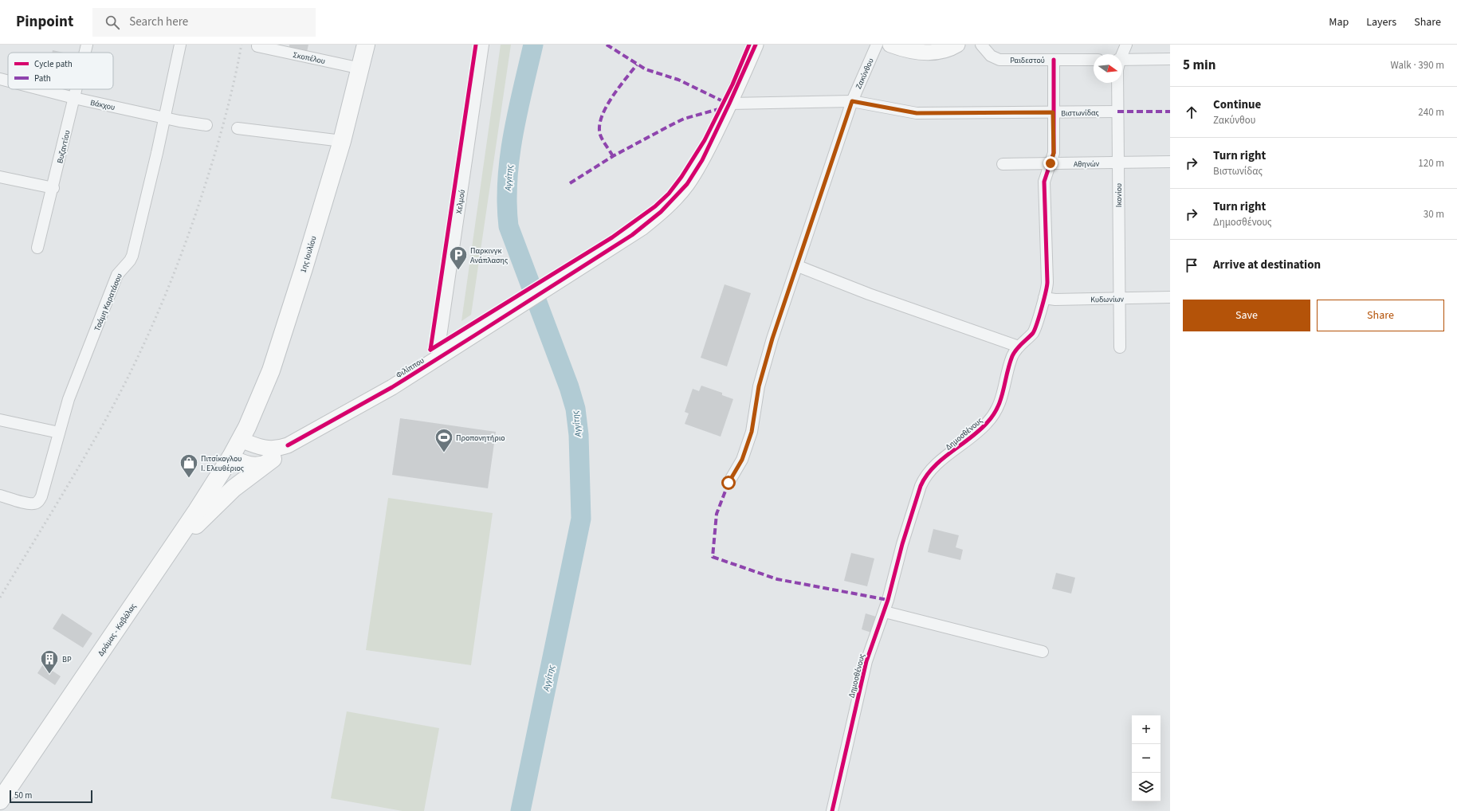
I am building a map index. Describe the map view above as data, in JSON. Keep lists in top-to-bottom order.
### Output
{
  "streets": {
    "main road": ["1ης Ιουλίου", "Φιλίππου", "Δράμας - Καβάλας"],
    "street": [
      "Σκοπέλου",
      "Ραιδεστού",
      "Ζακύνθου",
      "Βάκχου",
      "Βιστωνίδας",
      "Βυζαντίου",
      "Αθηνών",
      "Ικονίου",
      "Χελμού",
      "Κυδωνίων",
      "Τσάμη Καρατάσου",
      "Δημοσθένους"
    ]
  },
  "crossings": [
    ["Σκοπέλου", "1ης Ιουλίου"],
    ["Ραιδεστού", "Δημοσθένους"],
    ["Ζακύνθου", "Βιστωνίδας"],
    ["Βάκχου", "Βυζαντίου"],
    ["Βάκχου", "Τσάμη Καρατάσου"],
    ["Βιστωνίδας", "Ικονίου"],
    ["Βιστωνίδας", "Φιλίππου"],
    ["Βιστωνίδας", "Δημοσθένους"],
    ["Αθηνών", "Ικονίου"],
    ["Αθηνών", "Δημοσθένους"],
    ["Ικονίου", "Κυδωνίων"],
    ["Χελμού", "Φιλίππου"],
    ["1ης Ιουλίου", "Φιλίππου"],
    ["1ης Ιουλίου", "Δράμας - Καβάλας"],
    ["Κυδωνίων", "Δημοσθένους"],
    ["Φιλίππου", "Δράμας - Καβάλας"]
  ],
  "water": ["Αγγίτης"],
  "places": {
    "parking": ["Παρκινγκ Ανάπλασης"],
    "sports": ["Προπονητήριο"],
    "shop": ["Πιτσίκογλου Ι. Ελευθέριος"],
    "building": ["BP"]
  },
  "legend": ["Cycle path", "Path"],
  "scale_bar": "50 m",
  "north": "right",
  "page": {
    "header": "Pinpoint",
    "search": "Search here",
    "nav": ["Map", "Layers", "Share"],
    "heading": ["5 min", "Walk · 390 m"],
    "list": [
      ["Continue", "Ζακύνθου", "240 m"],
      ["Turn right", "Βιστωνίδας", "120 m"],
      ["Turn right", "Δημοσθένους", "30 m"],
      "Arrive at destination"
    ],
    "buttons": ["Save", "Share"],
    "map_buttons": ["+", "−"],
    "scale": "50 m"
  }
}
